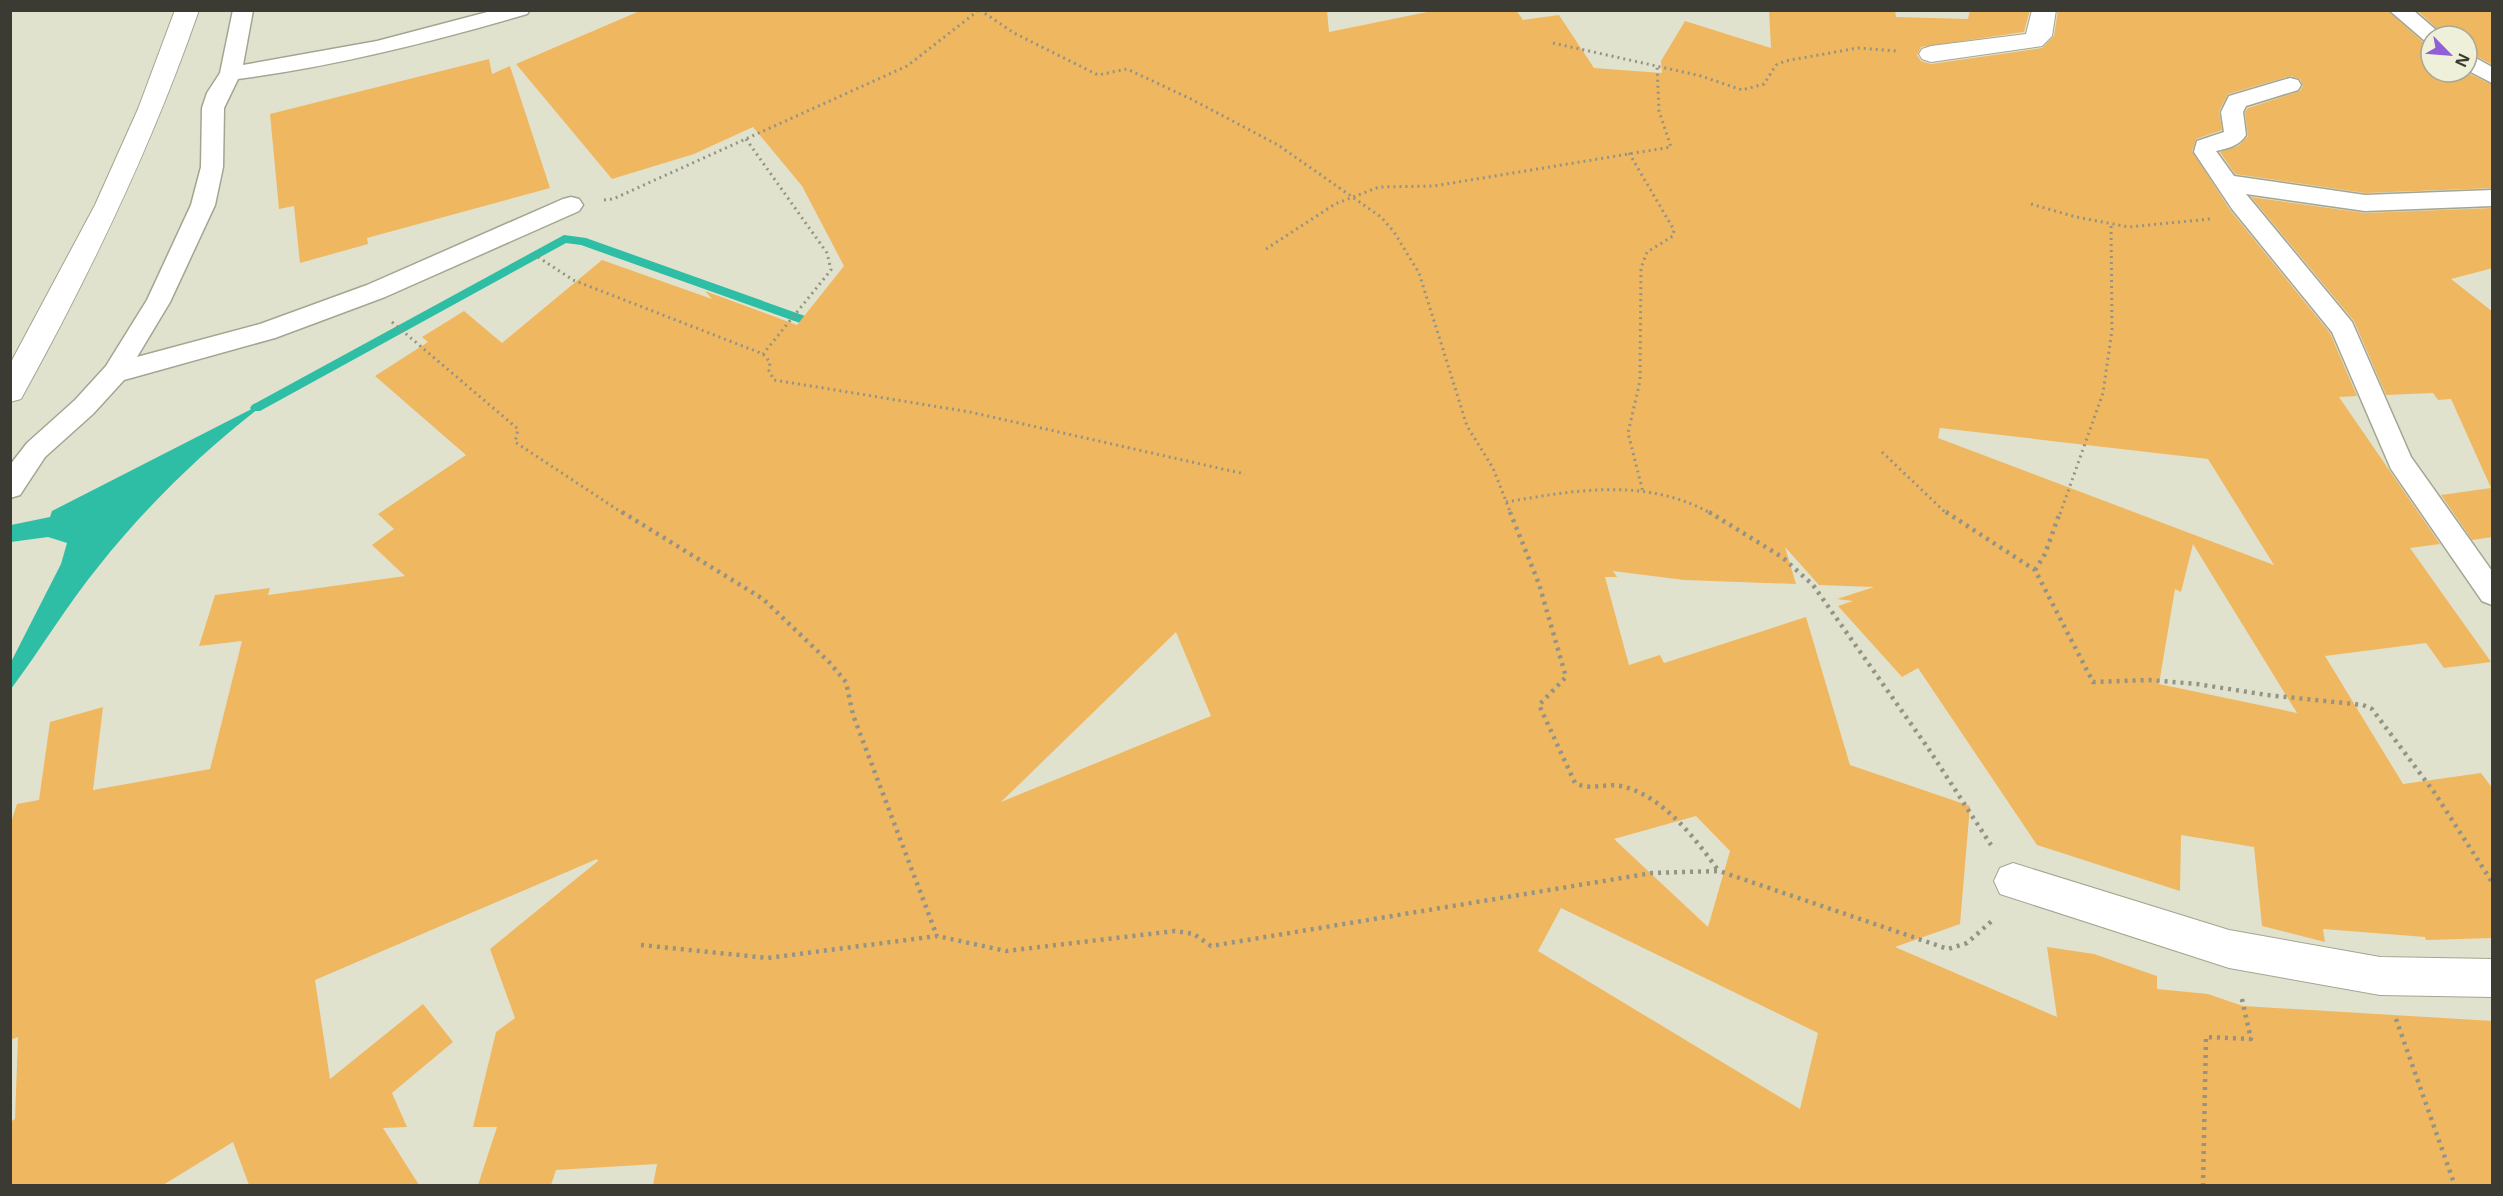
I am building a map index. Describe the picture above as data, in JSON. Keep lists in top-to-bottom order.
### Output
{
  "north": "bottom right"
}
